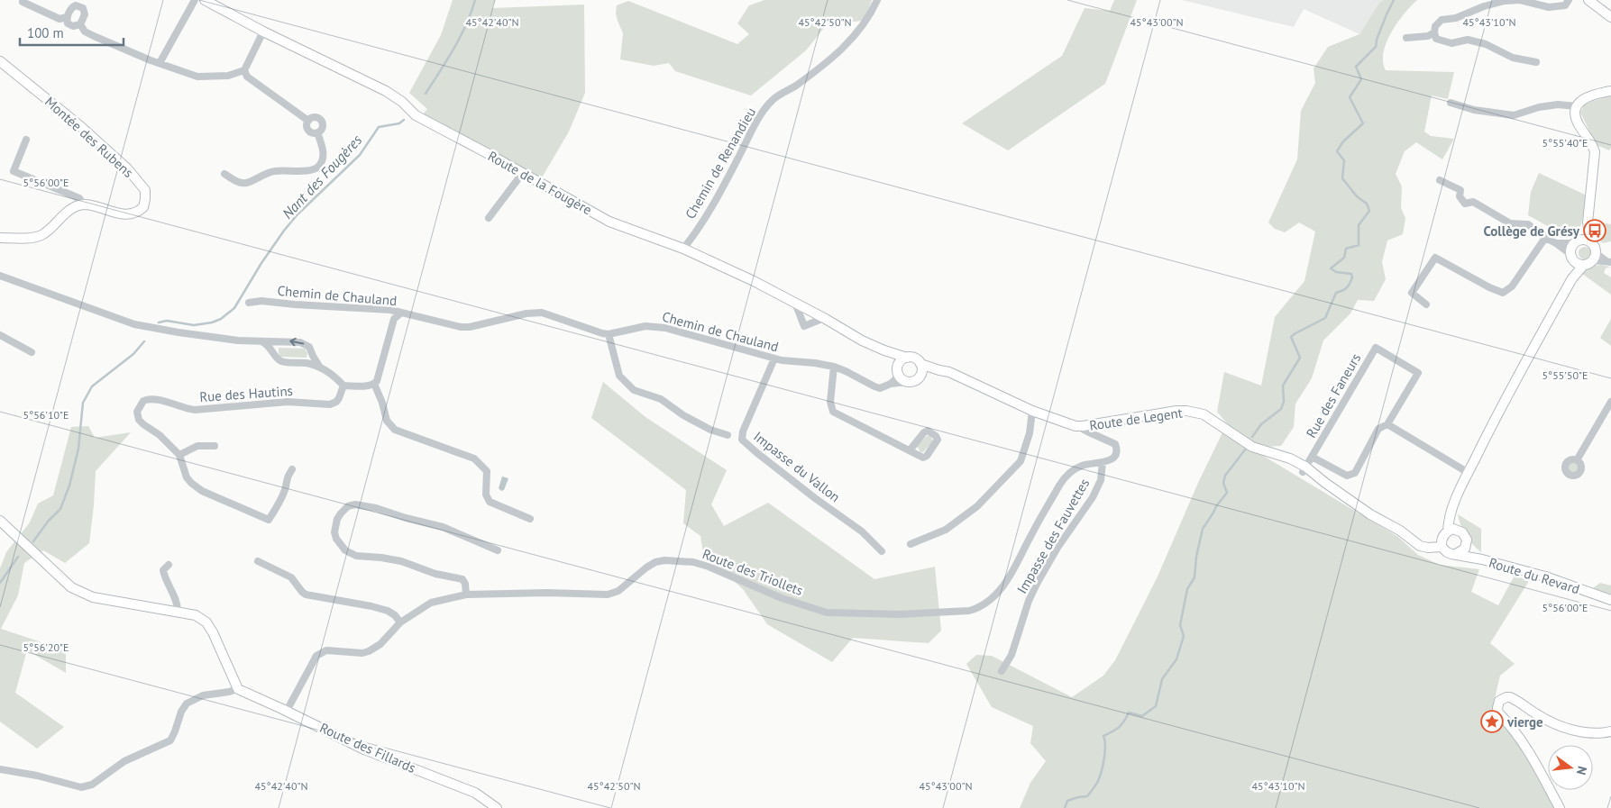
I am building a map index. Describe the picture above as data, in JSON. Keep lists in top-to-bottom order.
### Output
{
  "streets": {
    "street": [
      "Montée des Rubens",
      "Chemin de Renandieu",
      "Route de la Fougère",
      "Chemin de Chauland",
      "Rue des Hautins",
      "Rue des Faneurs",
      "Route de Legent",
      "Impasse du Vallon",
      "Impasse des Fauvettes",
      "Route des Triollets",
      "Route du Revard",
      "Route des Fillards"
    ]
  },
  "crossings": [
    ["Chemin de Renandieu", "Route de la Fougère"],
    ["Route de la Fougère", "Chemin de Chauland"],
    ["Route de la Fougère", "Route de Legent"],
    ["Chemin de Chauland", "Route de Legent"],
    ["Chemin de Chauland", "Impasse du Vallon"],
    ["Rue des Faneurs", "Route de Legent"],
    ["Route de Legent", "Route du Revard"],
    ["Impasse des Fauvettes", "Route des Triollets"],
    ["Route des Triollets", "Route des Fillards"]
  ],
  "water": ["Nant des Fougères"],
  "places": {
    "bus stop": ["Collège de Grésy"],
    "place": ["vierge"]
  },
  "scale_bar": "100 m",
  "north": "right",
  "coordinates": [
    "45°42'40\"N",
    "45°42'50\"N",
    "45°43'00\"N",
    "45°43'10\"N",
    "5°55'40\"E",
    "5°56'00\"E",
    "5°55'50\"E",
    "5°56'10\"E",
    "5°56'20\"E"
  ]
}
